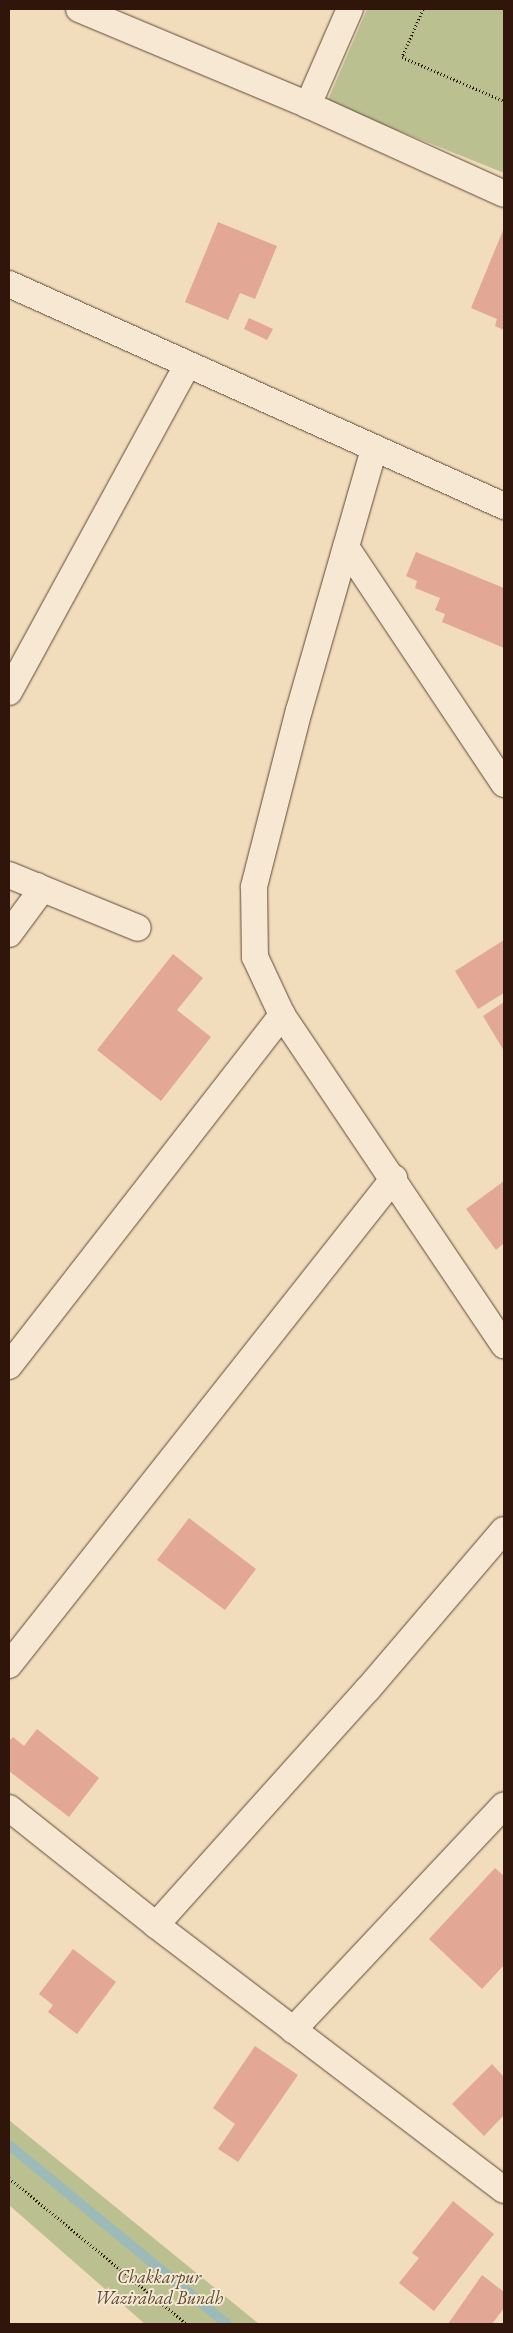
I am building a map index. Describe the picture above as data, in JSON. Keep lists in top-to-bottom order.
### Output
{
  "parks": ["Chakkarpur Wazirabad Bundh"]
}
